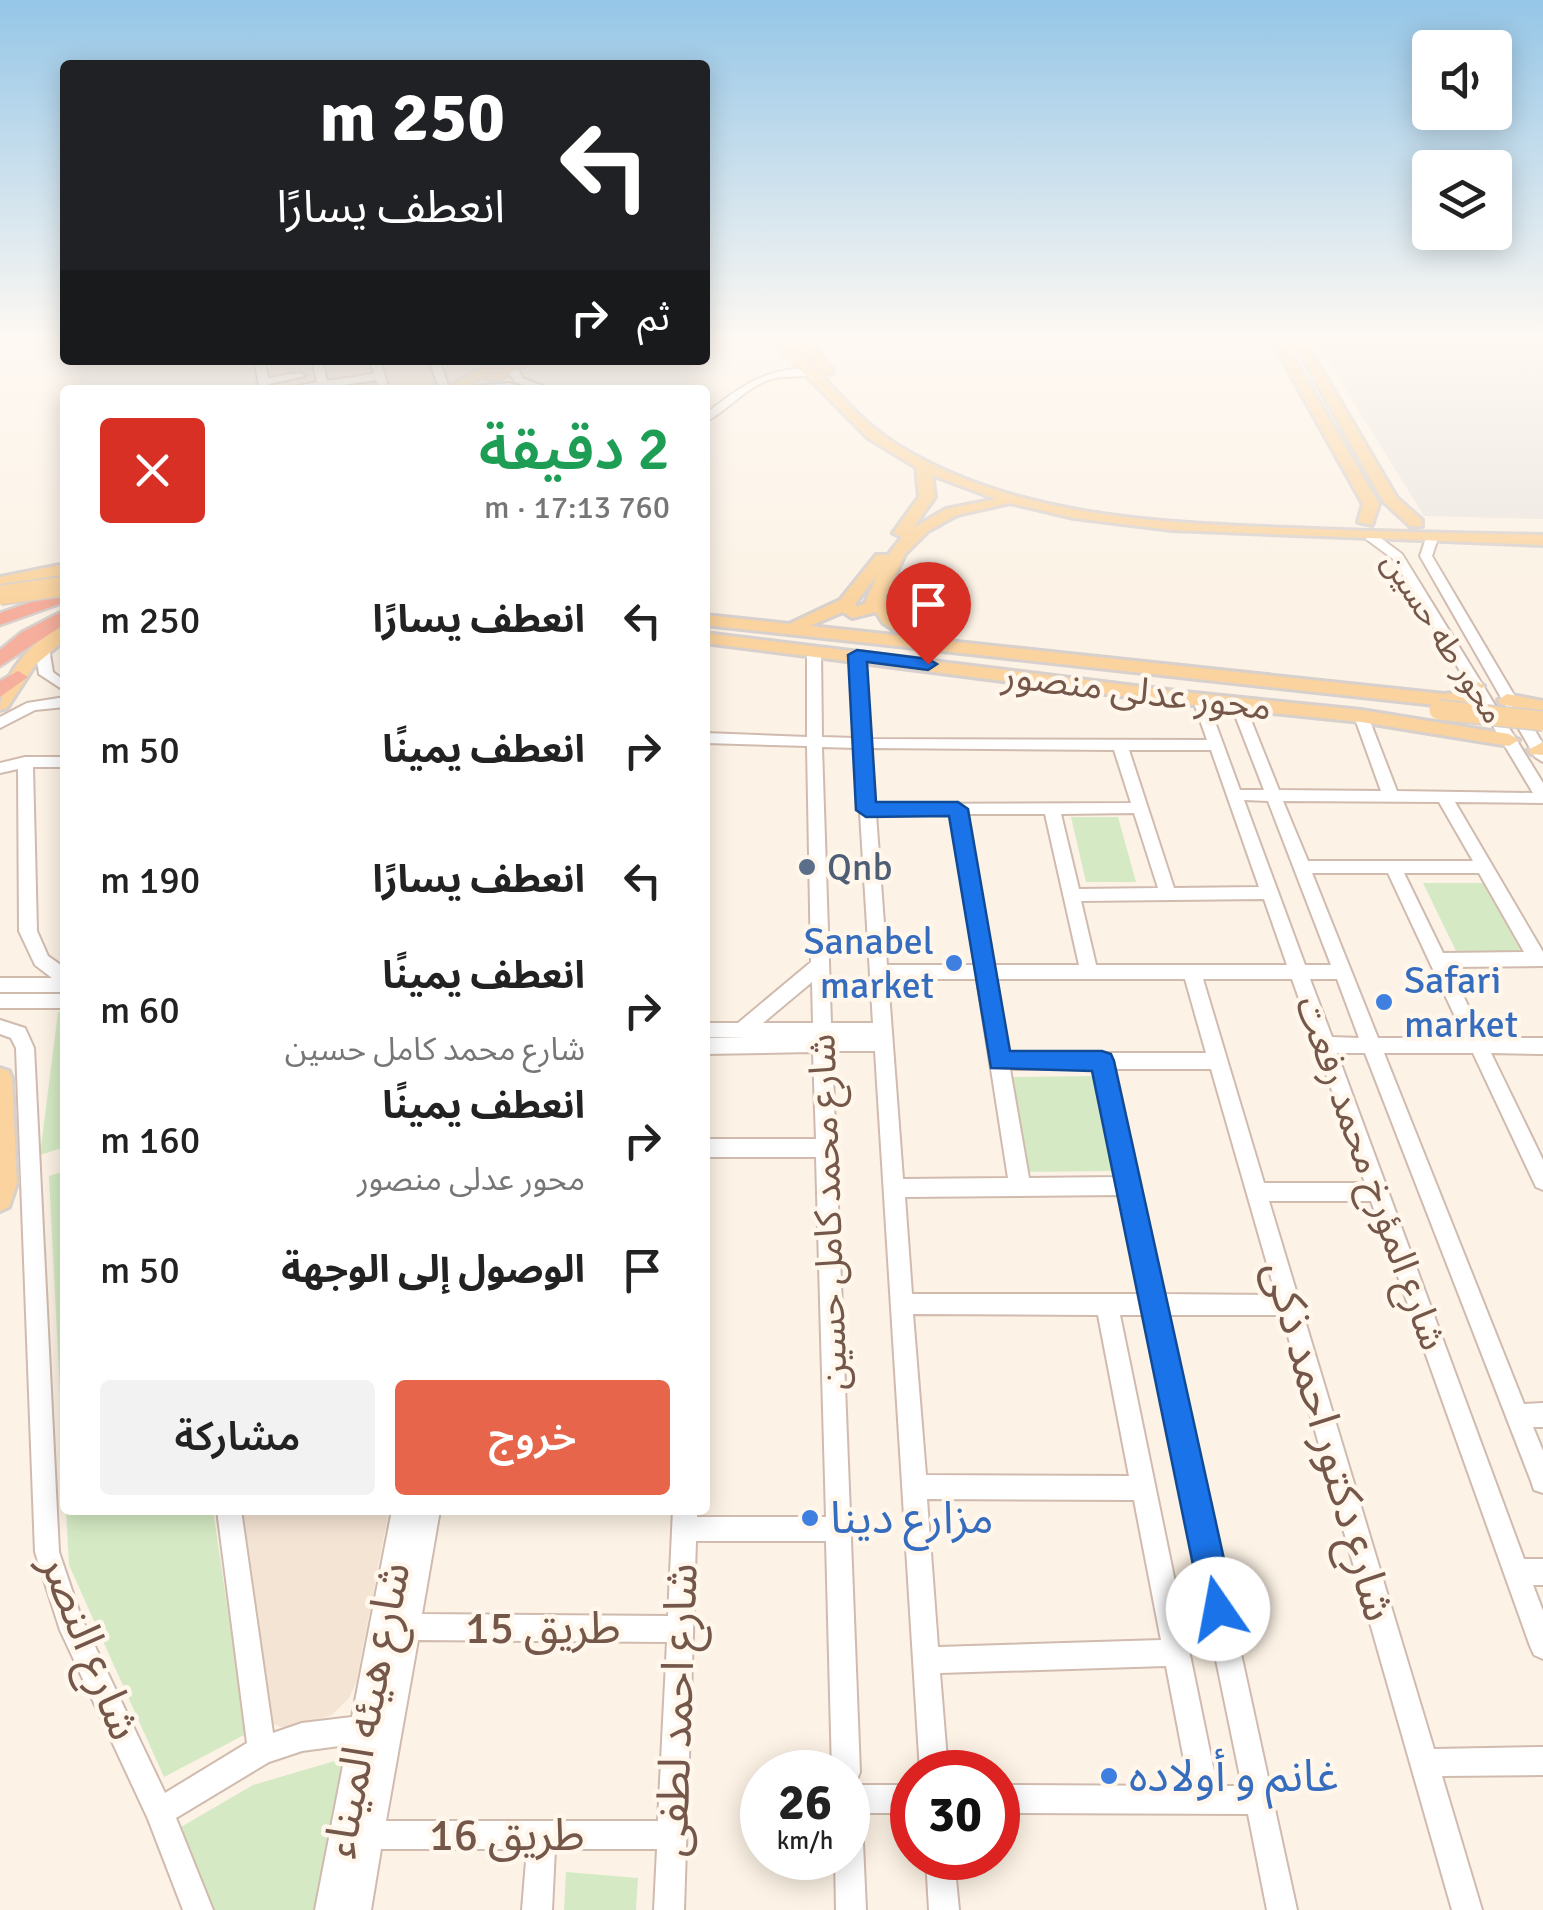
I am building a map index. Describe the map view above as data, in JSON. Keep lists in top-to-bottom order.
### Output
{
  "streets": {
    "main road": ["محور عدلى منصور"],
    "street": [
      "محور طه حسين",
      "شارع المؤرخ محمد رفعت",
      "شارع محمد كامل حسين",
      "شارع دكتور احمد ذكى",
      "طريق 15",
      "شارع النصر",
      "شارع هيئه الميناء",
      "شارع احمد لطفى",
      "طريق 16"
    ]
  },
  "crossings": [
    ["محور طه حسين", "محور عدلى منصور"],
    ["محور عدلى منصور", "شارع المؤرخ محمد رفعت"],
    ["محور عدلى منصور", "شارع محمد كامل حسين"],
    ["طريق 15", "شارع هيئه الميناء"],
    ["طريق 15", "شارع احمد لطفى"],
    ["شارع هيئه الميناء", "طريق 16"],
    ["شارع احمد لطفى", "طريق 16"]
  ],
  "places": [
    "Qnb",
    "Sanabel market",
    "Safari market",
    "مزارع دينا",
    "غانم و أولاده"
  ],
  "page": {
    "turn": ["250 m", "انعطف يسارًا"],
    "then": "ثم",
    "heading": ["2 دقيقة", "760 m · 17:13"],
    "list": [
      {
        "name": "انعطف يسارًا",
        "value": "250 m"
      },
      {
        "name": "انعطف يمينًا",
        "value": "50 m"
      },
      {
        "name": "انعطف يسارًا",
        "value": "190 m"
      },
      {
        "name": "انعطف يمينًا",
        "note": "شارع محمد كامل حسين",
        "value": "60 m"
      },
      {
        "name": "انعطف يمينًا",
        "note": "محور عدلى منصور",
        "value": "160 m"
      },
      {
        "name": "الوصول إلى الوجهة",
        "value": "50 m"
      }
    ],
    "buttons": ["خروج", "مشاركة"],
    "speed": "26 km/h",
    "limit": "30"
  }
}
